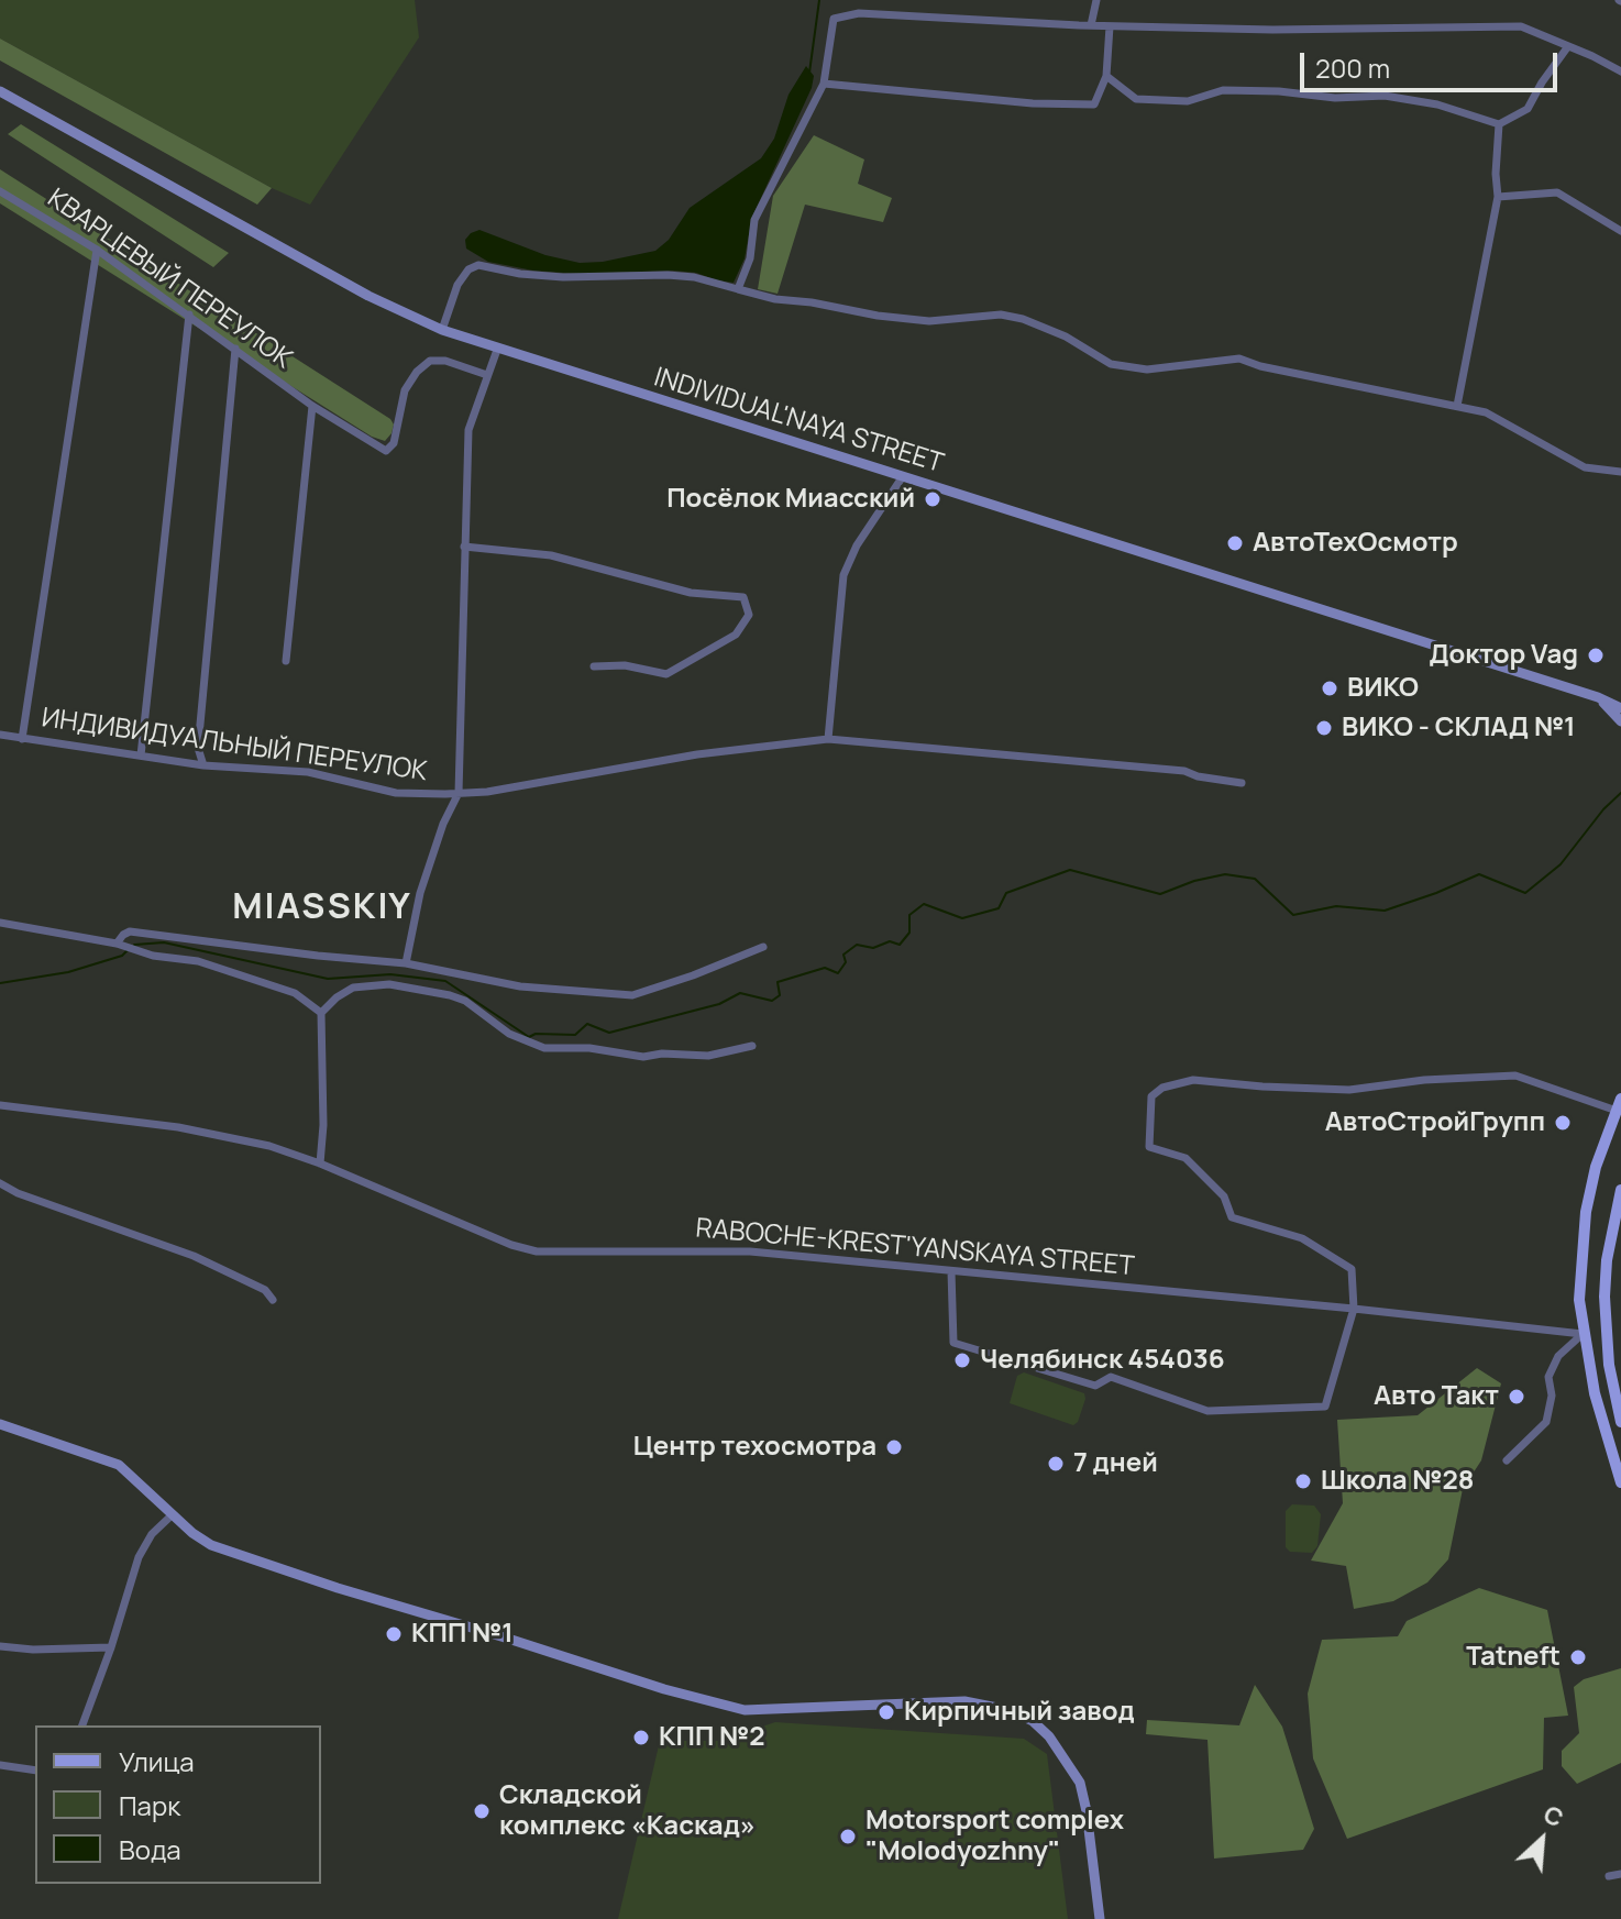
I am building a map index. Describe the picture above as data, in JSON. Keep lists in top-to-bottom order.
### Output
{
  "streets": {
    "main road": ["INDIVIDUAL'NAYA STREET"],
    "street": ["КВАРЦЕВЫЙ ПЕРЕУЛОК", "ИНДИВИДУАЛЬНЫЙ ПЕРЕУЛОК", "RABOCHE-KREST'YANSKAYA STREET"]
  },
  "districts": ["MIASSKIY"],
  "places": [
    "Посёлок Миасский",
    "АвтоТехОсмотр",
    "Доктор Vag",
    "ВИКО",
    "ВИКО - СКЛАД №1",
    "АвтоСтройГрупп",
    "Челябинск 454036",
    "Авто Такт",
    "Центр техосмотра",
    "7 дней",
    "Школа №28",
    "КПП №1",
    "Tatneft",
    "Кирпичный завод",
    "КПП №2",
    "Складской комплекс «Каскад»",
    "Motorsport complex \"Molodyozhny\""
  ],
  "legend": ["Улица", "Парк", "Вода"],
  "scale_bar": "200 m",
  "north": "top right"
}
